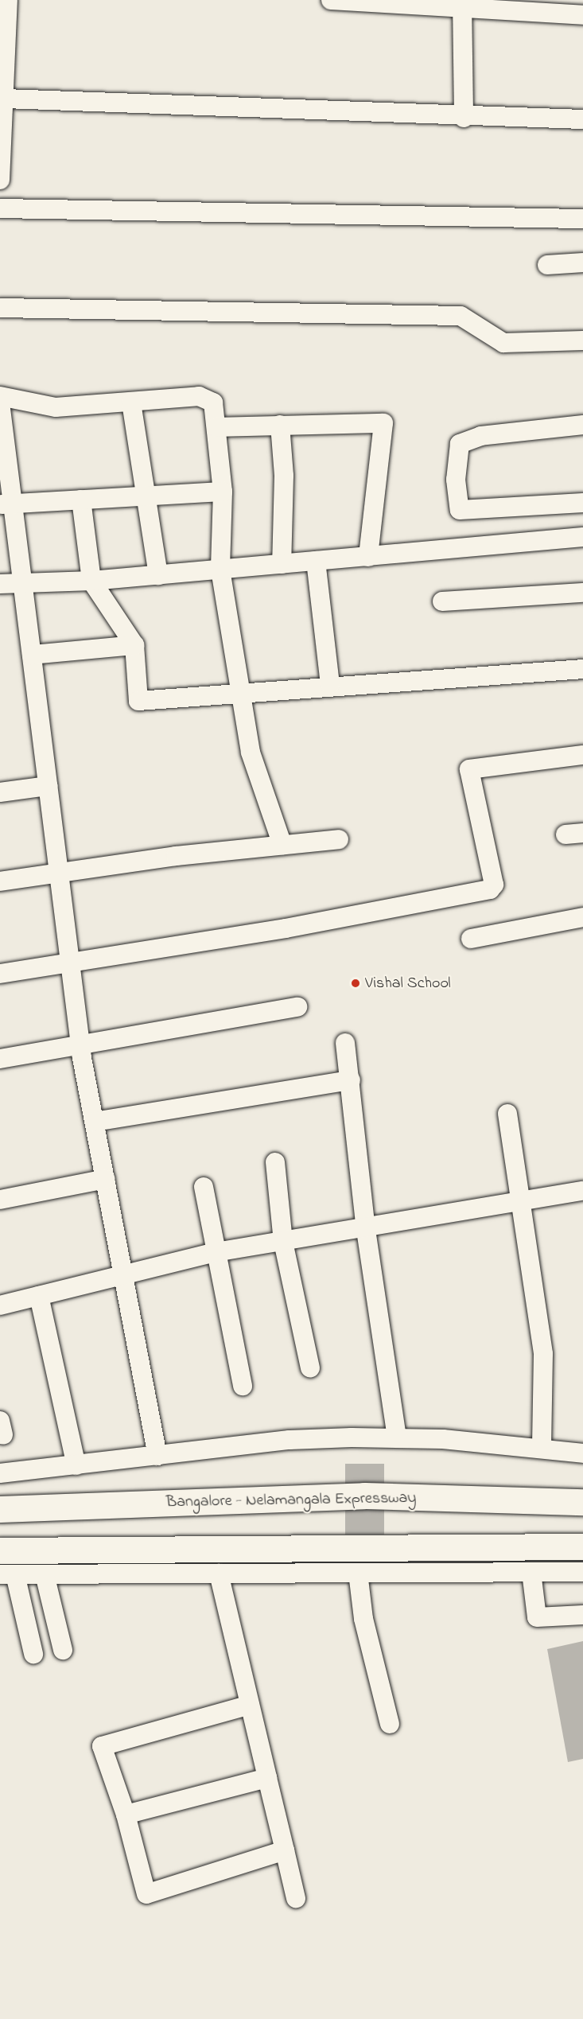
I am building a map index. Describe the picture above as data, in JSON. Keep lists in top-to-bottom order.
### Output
{
  "streets": {
    "highway": ["Bangalore - Nelamangala Expressway"]
  },
  "places": ["Vishal School"]
}
